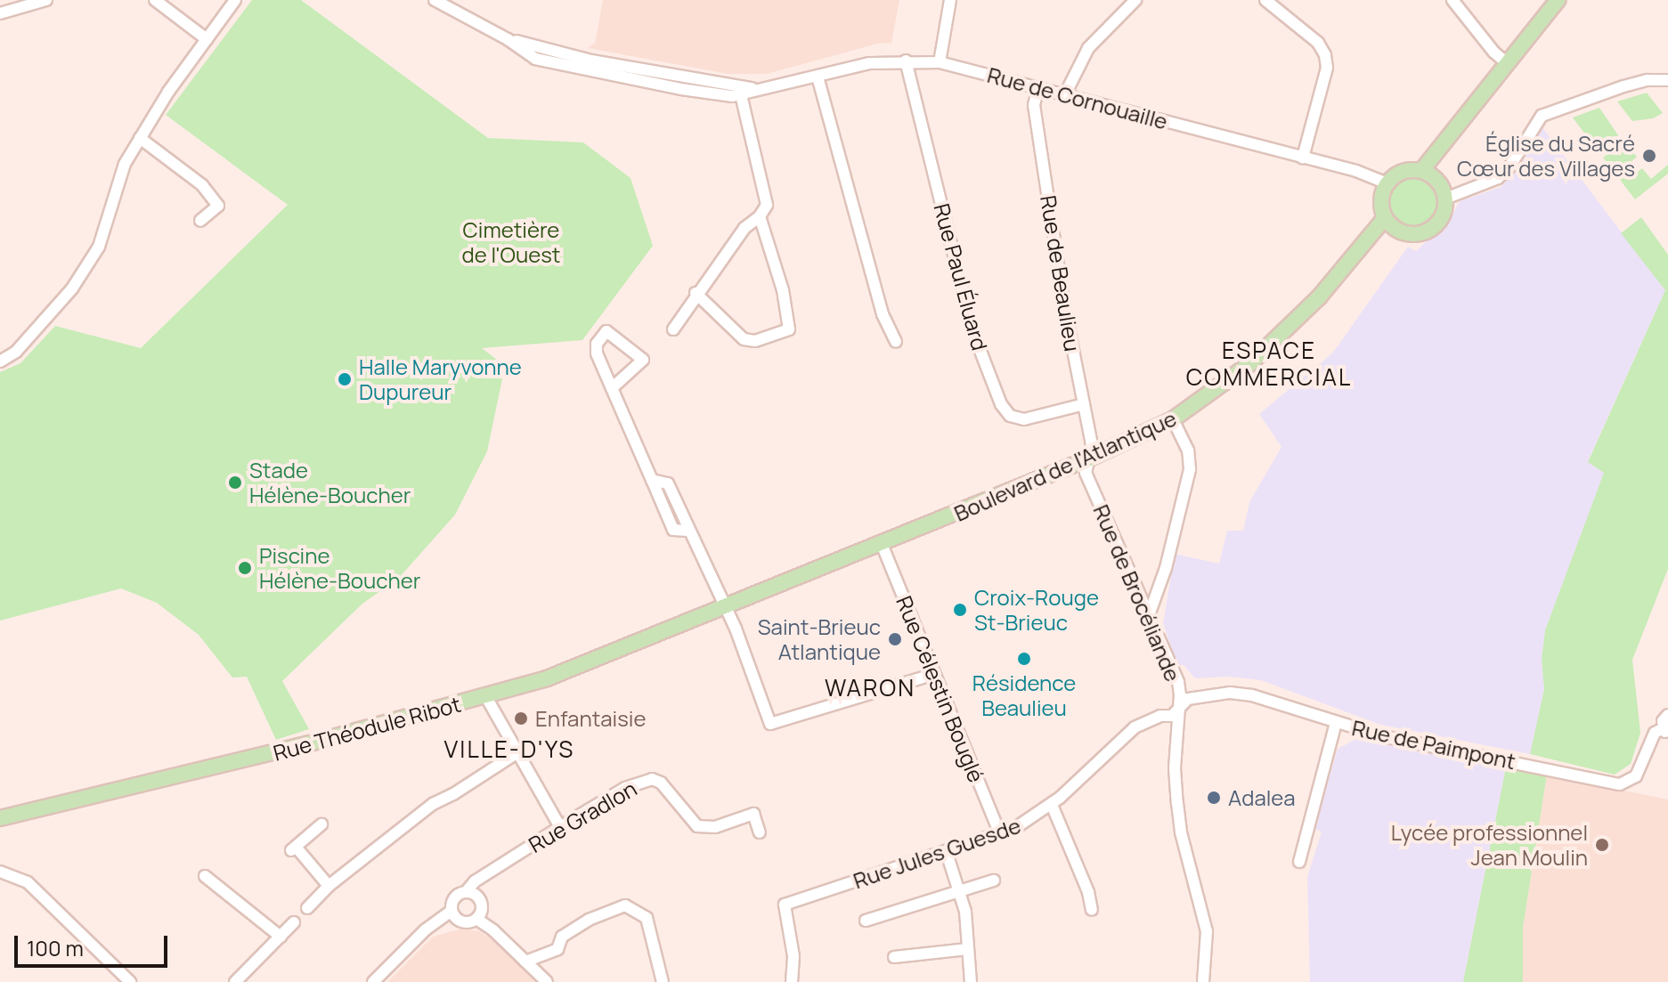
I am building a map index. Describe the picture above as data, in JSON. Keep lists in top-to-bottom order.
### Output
{
  "streets": {
    "main road": ["Boulevard de l'Atlantique", "Rue Théodule Ribot"],
    "street": [
      "Rue de Cornouaille",
      "Rue de Beaulieu",
      "Rue Paul Éluard",
      "Rue de Brocéliande",
      "Rue Célestin Bouglé",
      "Rue de Paimpont",
      "Rue Gradlon",
      "Rue Jules Guesde"
    ]
  },
  "crossings": [
    ["Rue de Cornouaille", "Rue de Beaulieu"],
    ["Rue de Cornouaille", "Rue Paul Éluard"],
    ["Rue de Cornouaille", "Boulevard de l'Atlantique"],
    ["Rue de Beaulieu", "Rue Paul Éluard"],
    ["Rue de Beaulieu", "Boulevard de l'Atlantique"],
    ["Rue de Beaulieu", "Rue de Brocéliande"],
    ["Boulevard de l'Atlantique", "Rue de Brocéliande"],
    ["Boulevard de l'Atlantique", "Rue Célestin Bouglé"],
    ["Boulevard de l'Atlantique", "Rue Théodule Ribot"],
    ["Rue de Brocéliande", "Rue de Paimpont"],
    ["Rue de Brocéliande", "Rue Jules Guesde"],
    ["Rue Célestin Bouglé", "Rue Jules Guesde"],
    ["Rue de Paimpont", "Rue Jules Guesde"]
  ],
  "districts": ["ESPACE COMMERCIAL", "WARON", "VILLE-D'YS"],
  "parks": ["Cimetière de l'Ouest"],
  "places": [
    "Église du Sacré Cœur des Villages",
    "Halle Maryvonne Dupureur",
    "Stade Hélène-Boucher",
    "Piscine Hélène-Boucher",
    "Croix-Rouge St-Brieuc",
    "Saint-Brieuc Atlantique",
    "Résidence Beaulieu",
    "Enfantaisie",
    "Adalea",
    "Lycée professionnel Jean Moulin"
  ],
  "scale_bar": "100 m"
}
